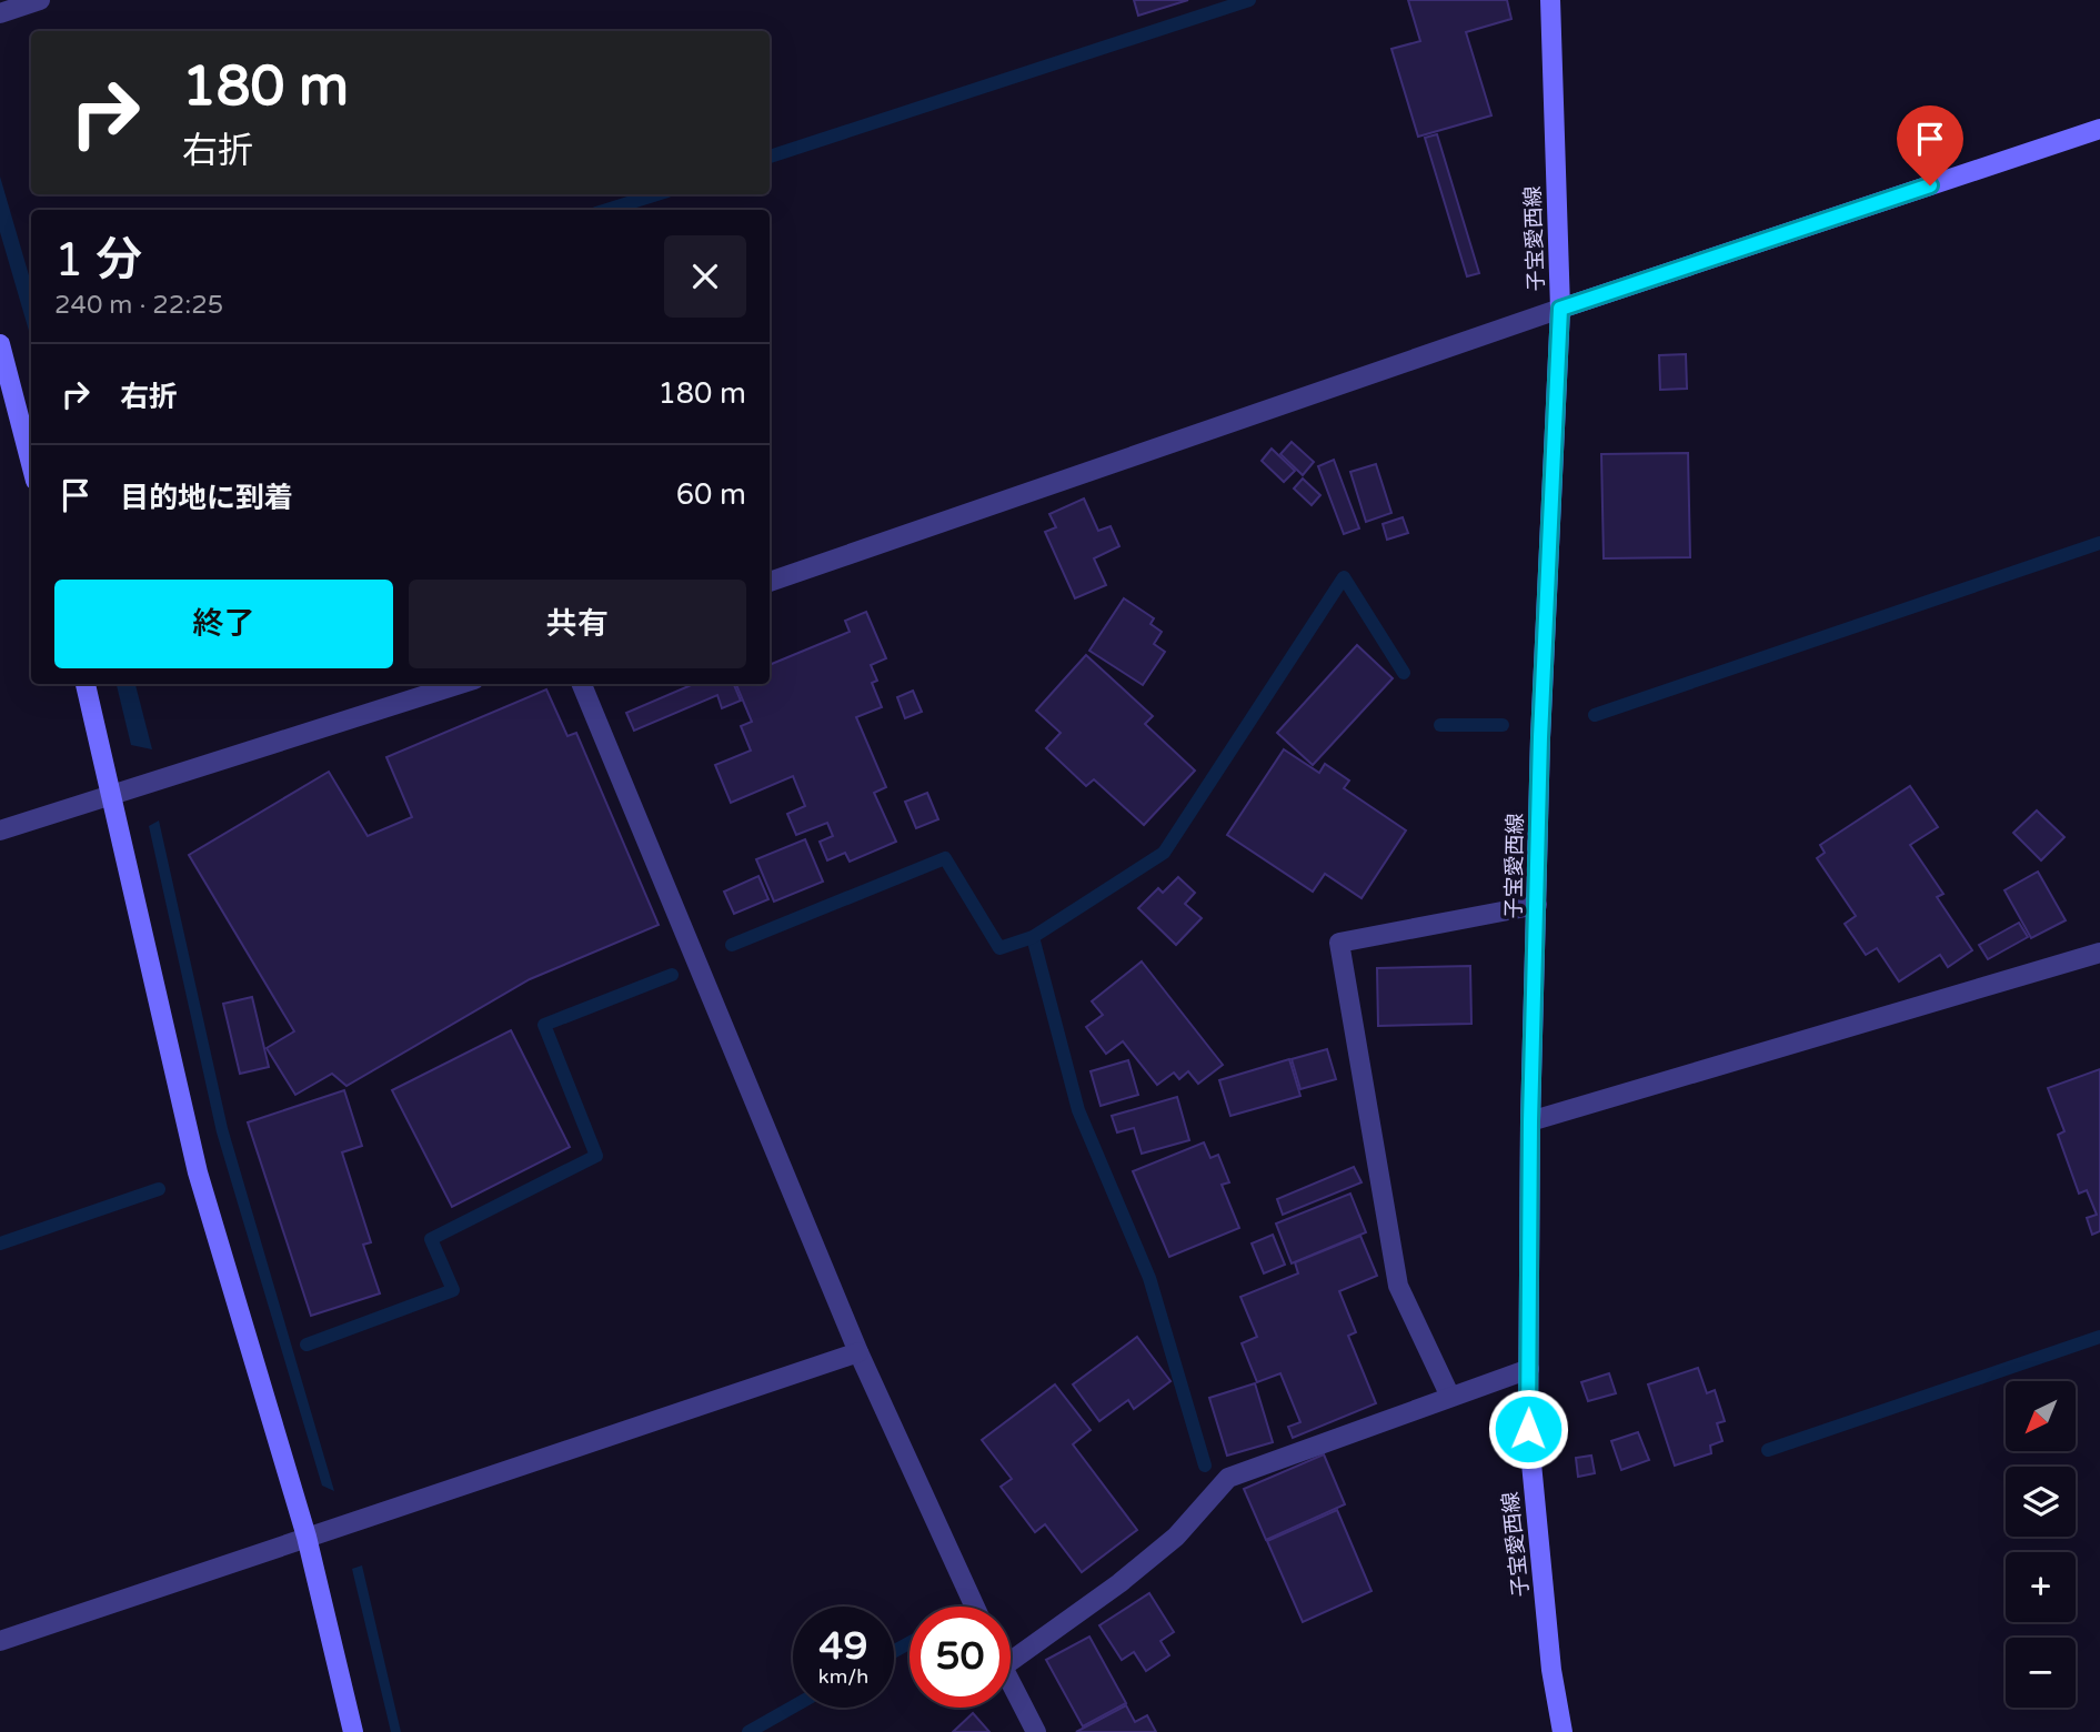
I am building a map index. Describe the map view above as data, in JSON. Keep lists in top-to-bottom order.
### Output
{
  "streets": {
    "street": ["子宝愛西線"]
  },
  "north": "bottom left",
  "page": {
    "turn": ["180 m", "右折"],
    "heading": ["1 分", "240 m · 22:25"],
    "list": [
      {
        "name": "右折",
        "value": "180 m"
      },
      {
        "name": "目的地に到着",
        "value": "60 m"
      }
    ],
    "buttons": ["終了", "共有"],
    "map_buttons": ["+", "−"],
    "speed": "49 km/h",
    "limit": "50"
  }
}
